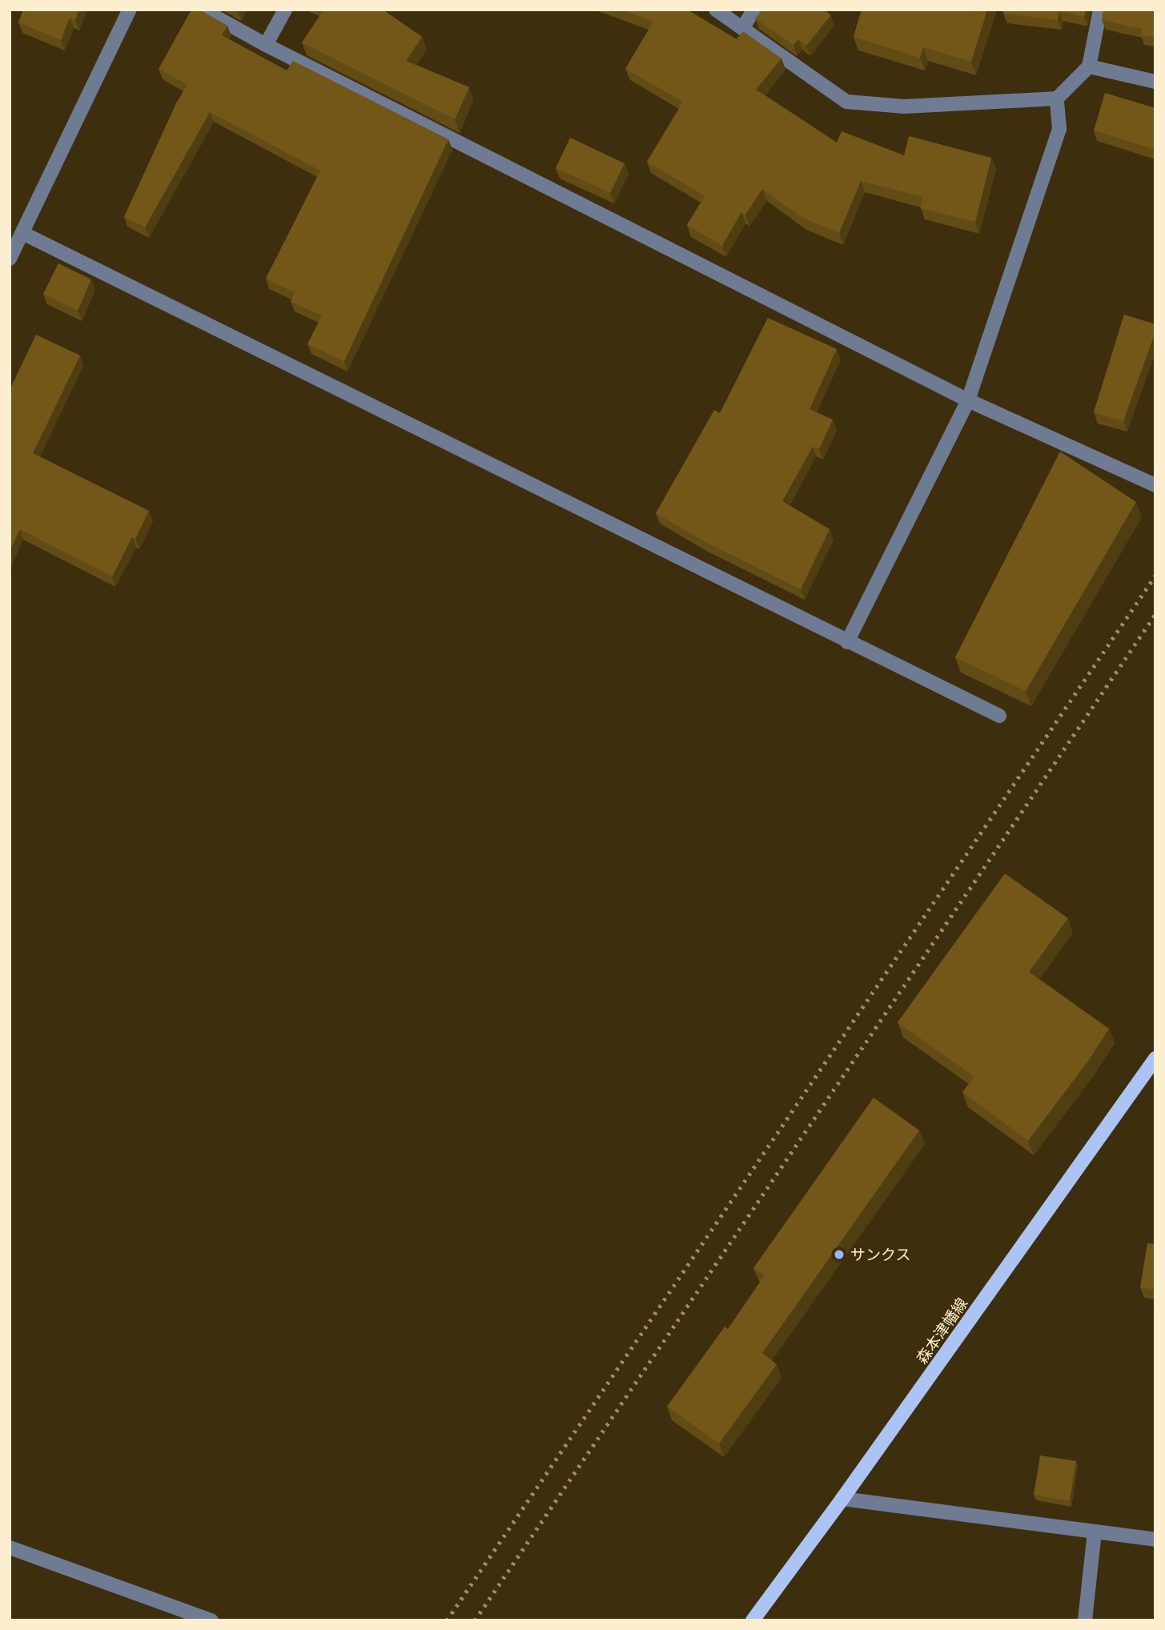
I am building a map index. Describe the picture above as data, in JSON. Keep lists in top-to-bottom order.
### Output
{
  "streets": {
    "main road": ["森本津幡線"]
  },
  "places": ["サンクス"]
}
